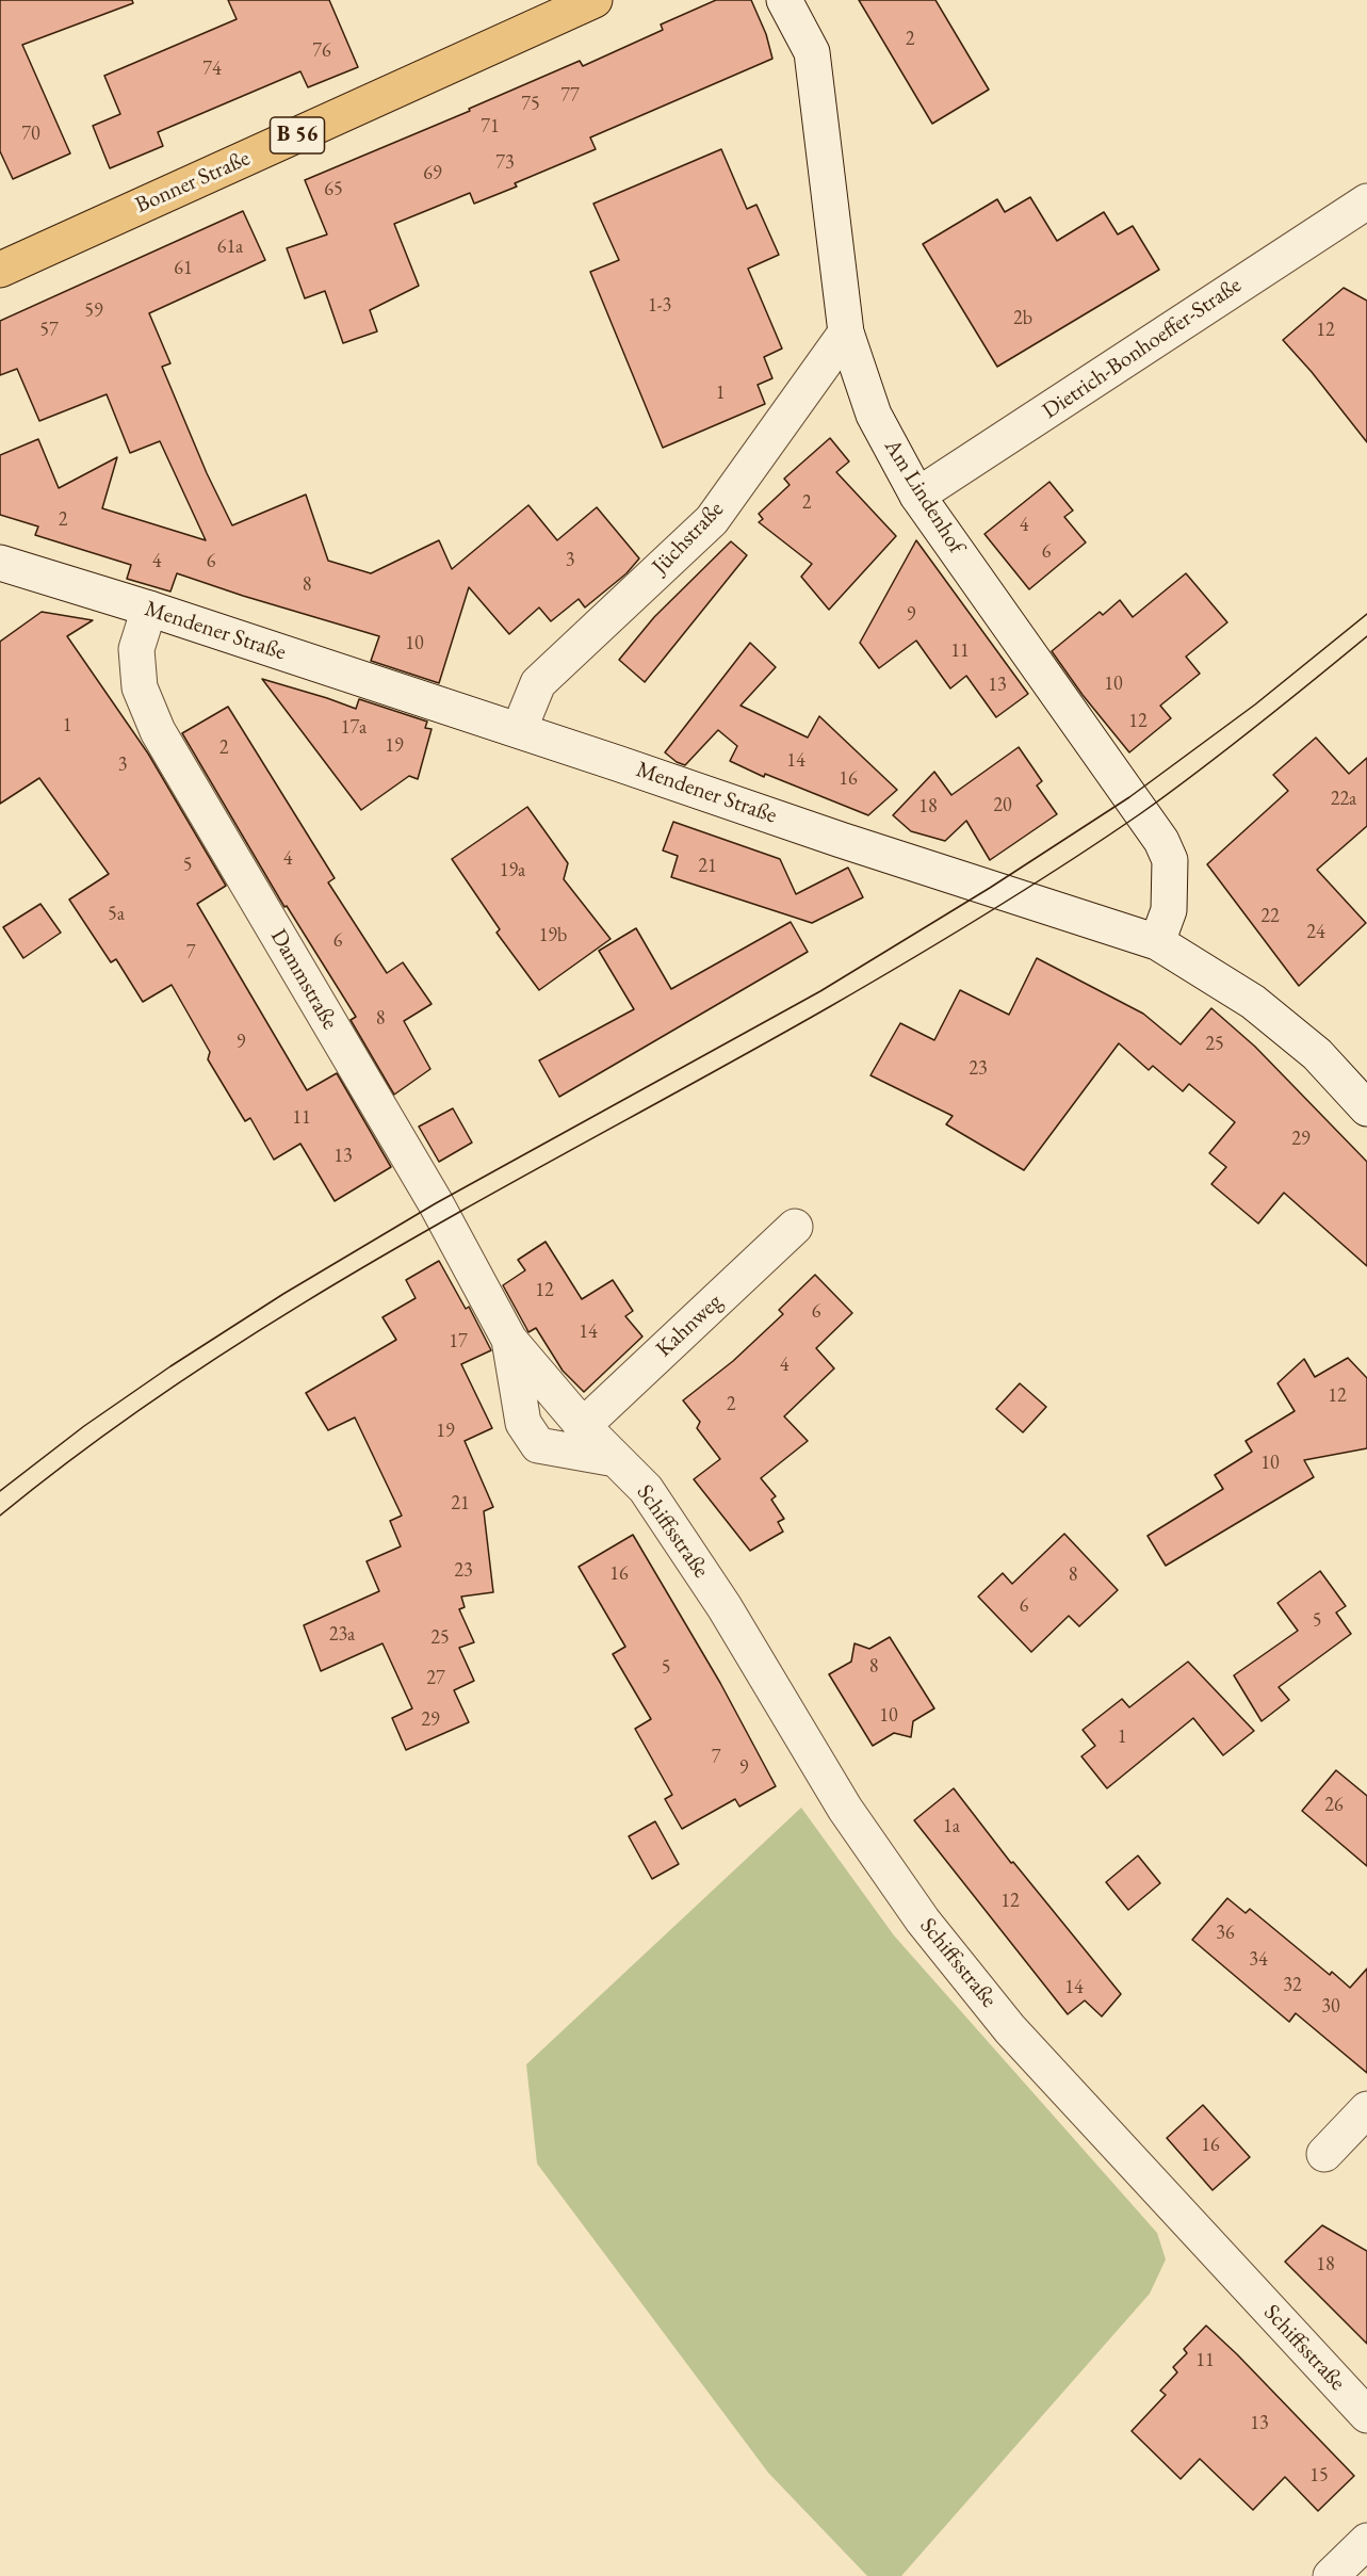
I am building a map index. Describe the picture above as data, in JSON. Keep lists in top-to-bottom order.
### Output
{
  "streets": {
    "main road": ["B 56", "Bonner Straße"],
    "street": [
      "Dietrich-Bonhoeffer-Straße",
      "Am Lindenhof",
      "Jüchstraße",
      "Mendener Straße",
      "Dammstraße",
      "Kahnweg",
      "Schiffsstraße"
    ]
  },
  "crossings": [
    ["Dietrich-Bonhoeffer-Straße", "Am Lindenhof"],
    ["Am Lindenhof", "Jüchstraße"],
    ["Am Lindenhof", "Mendener Straße"],
    ["Jüchstraße", "Mendener Straße"],
    ["Mendener Straße", "Dammstraße"],
    ["Dammstraße", "Kahnweg"],
    ["Dammstraße", "Schiffsstraße"],
    ["Kahnweg", "Schiffsstraße"]
  ],
  "house_numbers": [
    "2",
    "76",
    "74",
    "77",
    "75",
    "71",
    "70",
    "73",
    "69",
    "65",
    "61a",
    "61",
    "1-3",
    "59",
    "2b",
    "57",
    "12",
    "1",
    "2",
    "2",
    "4",
    "6",
    "3",
    "4",
    "6",
    "8",
    "9",
    "10",
    "11",
    "10",
    "13",
    "12",
    "1",
    "17a",
    "19",
    "2",
    "14",
    "3",
    "16",
    "22a",
    "20",
    "18",
    "4",
    "5",
    "21",
    "19a",
    "5a",
    "22",
    "24",
    "19b",
    "6",
    "7",
    "8",
    "9",
    "25",
    "23",
    "11",
    "29",
    "13",
    "12",
    "6",
    "14",
    "17",
    "4",
    "12",
    "2",
    "19",
    "10",
    "21",
    "23",
    "16",
    "8",
    "6",
    "5",
    "23a",
    "25",
    "8",
    "5",
    "27",
    "10",
    "29",
    "1",
    "7",
    "9",
    "26",
    "1a",
    "12",
    "36",
    "34",
    "32",
    "14",
    "30",
    "16",
    "18",
    "11",
    "13",
    "15"
  ]
}
